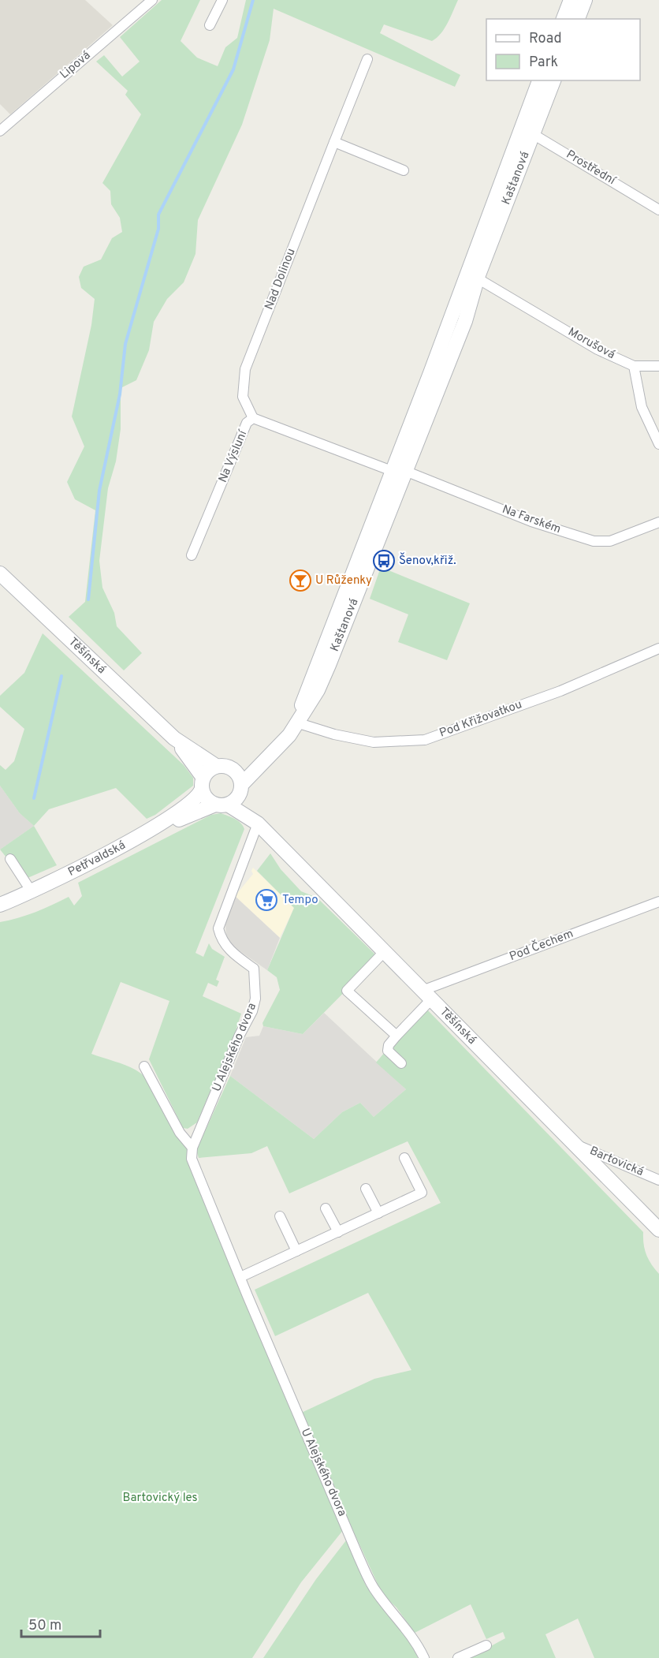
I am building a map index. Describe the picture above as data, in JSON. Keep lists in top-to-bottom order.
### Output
{
  "streets": {
    "main road": ["Kaštanová", "Těšínská", "Petřvaldská"],
    "street": [
      "Lipová",
      "Prostřední",
      "Nad Dolinou",
      "Morušová",
      "Na Výsluní",
      "Na Farském",
      "Pod Křižovatkou",
      "Pod Čechem",
      "U Alejského dvora",
      "Bartovická"
    ]
  },
  "crossings": [
    ["Prostřední", "Kaštanová"],
    ["Kaštanová", "Morušová"],
    ["Kaštanová", "Na Výsluní"],
    ["Kaštanová", "Na Farském"],
    ["Kaštanová", "Těšínská"],
    ["Kaštanová", "Pod Křižovatkou"],
    ["Kaštanová", "Petřvaldská"],
    ["Nad Dolinou", "Na Výsluní"],
    ["Na Výsluní", "Na Farském"],
    ["Těšínská", "Petřvaldská"],
    ["Těšínská", "Pod Čechem"],
    ["Těšínská", "U Alejského dvora"],
    ["Těšínská", "Bartovická"]
  ],
  "parks": ["Bartovický les"],
  "places": {
    "bus stop": ["Šenov,křiž."],
    "bar": ["U Růženky"],
    "supermarket": ["Tempo"]
  },
  "legend": ["Road", "Park"],
  "scale_bar": "50 m"
}
